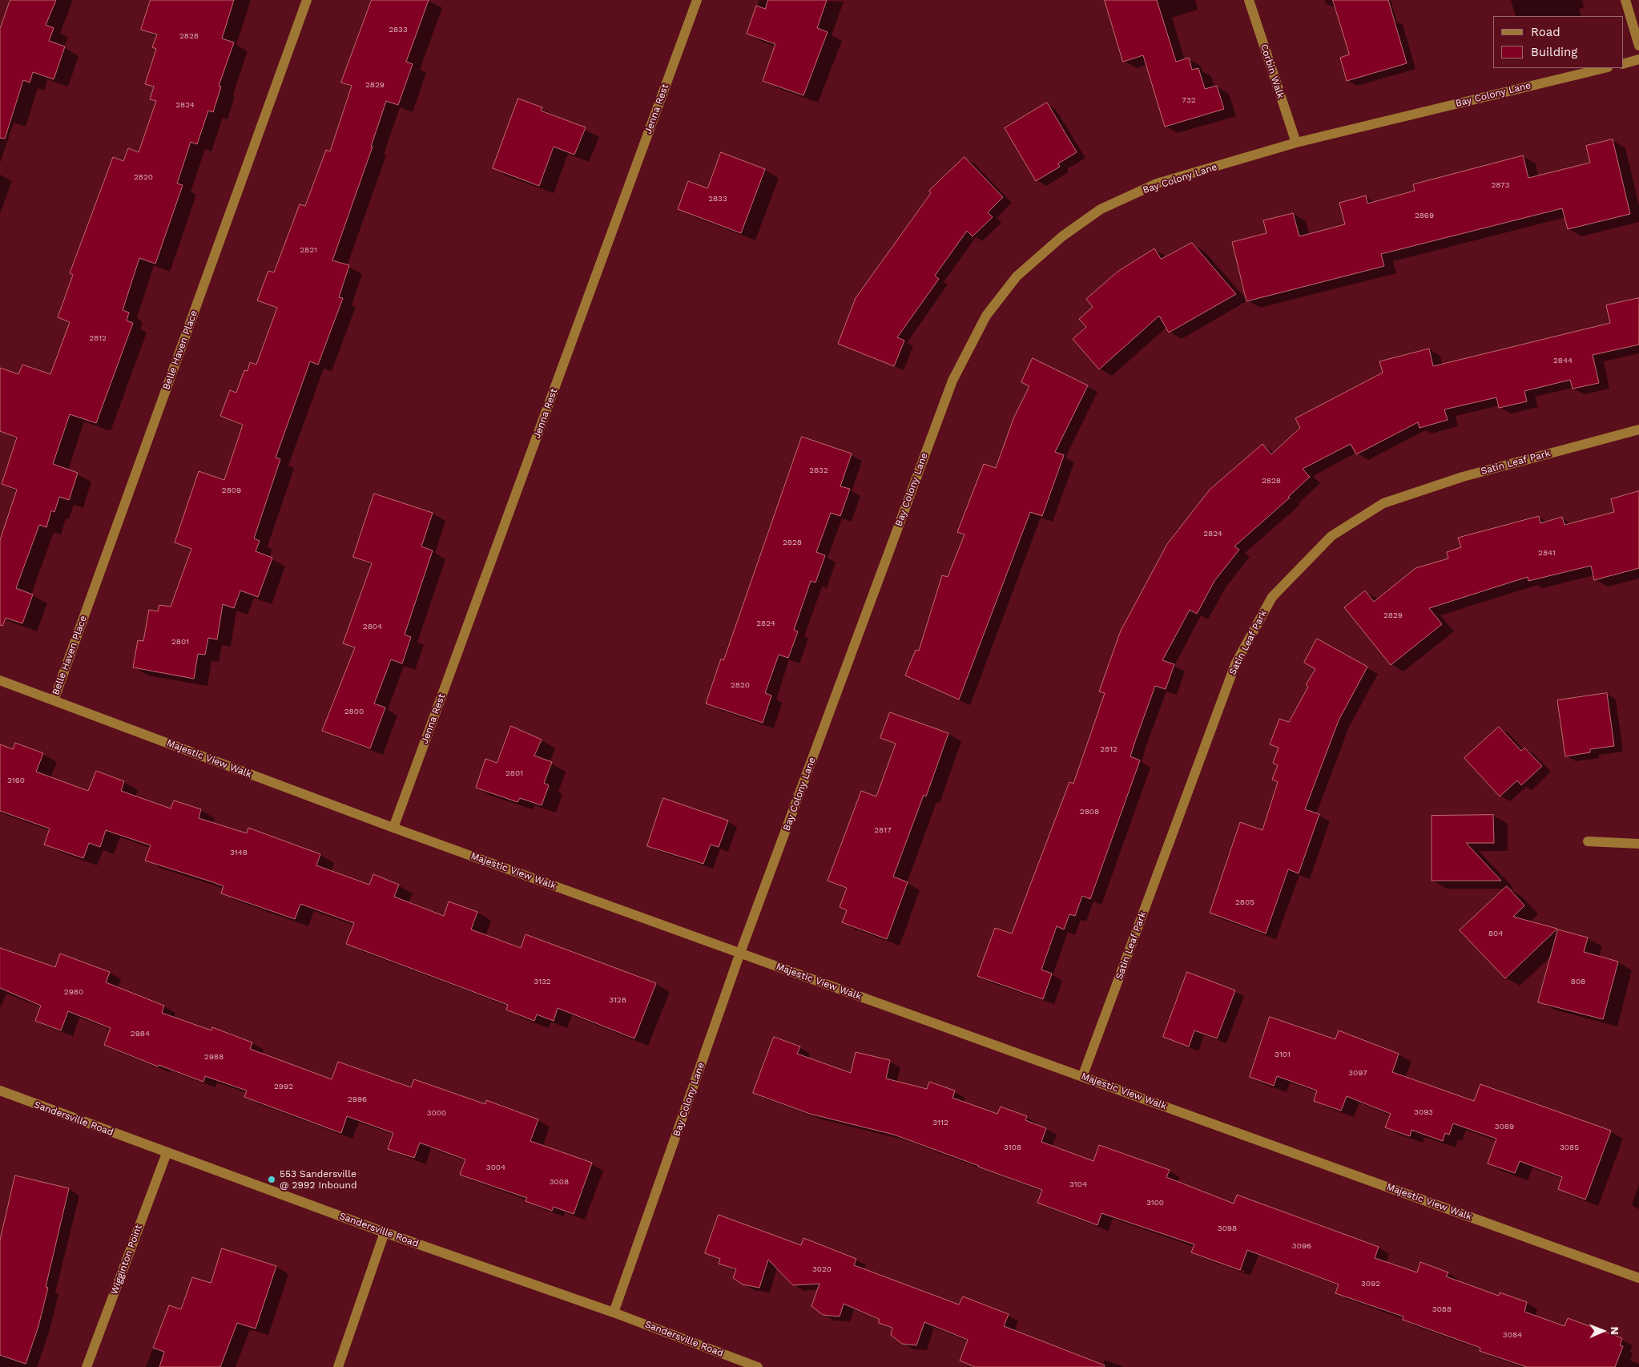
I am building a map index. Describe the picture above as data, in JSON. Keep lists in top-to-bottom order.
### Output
{
  "streets": {
    "street": [
      "Corbin Walk",
      "Bay Colony Lane",
      "Jenna Rest",
      "Belle Haven Place",
      "Satin Leaf Park",
      "Majestic View Walk",
      "Sandersville Road",
      "Wigginton Point"
    ]
  },
  "crossings": [
    ["Corbin Walk", "Bay Colony Lane"],
    ["Bay Colony Lane", "Majestic View Walk"],
    ["Bay Colony Lane", "Sandersville Road"],
    ["Jenna Rest", "Majestic View Walk"],
    ["Belle Haven Place", "Majestic View Walk"],
    ["Satin Leaf Park", "Majestic View Walk"],
    ["Sandersville Road", "Wigginton Point"]
  ],
  "places": ["553 Sandersville @ 2992 Inbound"],
  "house_numbers": [
    "2833",
    "2828",
    "2829",
    "732",
    "2824",
    "2820",
    "2873",
    "2833",
    "2869",
    "2821",
    "2812",
    "2844",
    "2832",
    "2828",
    "2809",
    "2824",
    "2828",
    "2841",
    "2829",
    "2824",
    "2804",
    "2801",
    "2820",
    "2800",
    "2812",
    "2801",
    "3160",
    "2808",
    "2817",
    "3148",
    "2805",
    "804",
    "3132",
    "808",
    "2980",
    "3128",
    "2984",
    "3101",
    "2988",
    "3097",
    "2992",
    "2996",
    "3093",
    "3000",
    "3112",
    "3089",
    "3108",
    "3085",
    "3004",
    "3008",
    "3104",
    "3100",
    "3098",
    "3096",
    "3020",
    "3092",
    "3088",
    "3084"
  ],
  "legend": ["Road", "Building"],
  "north": "right"
}
